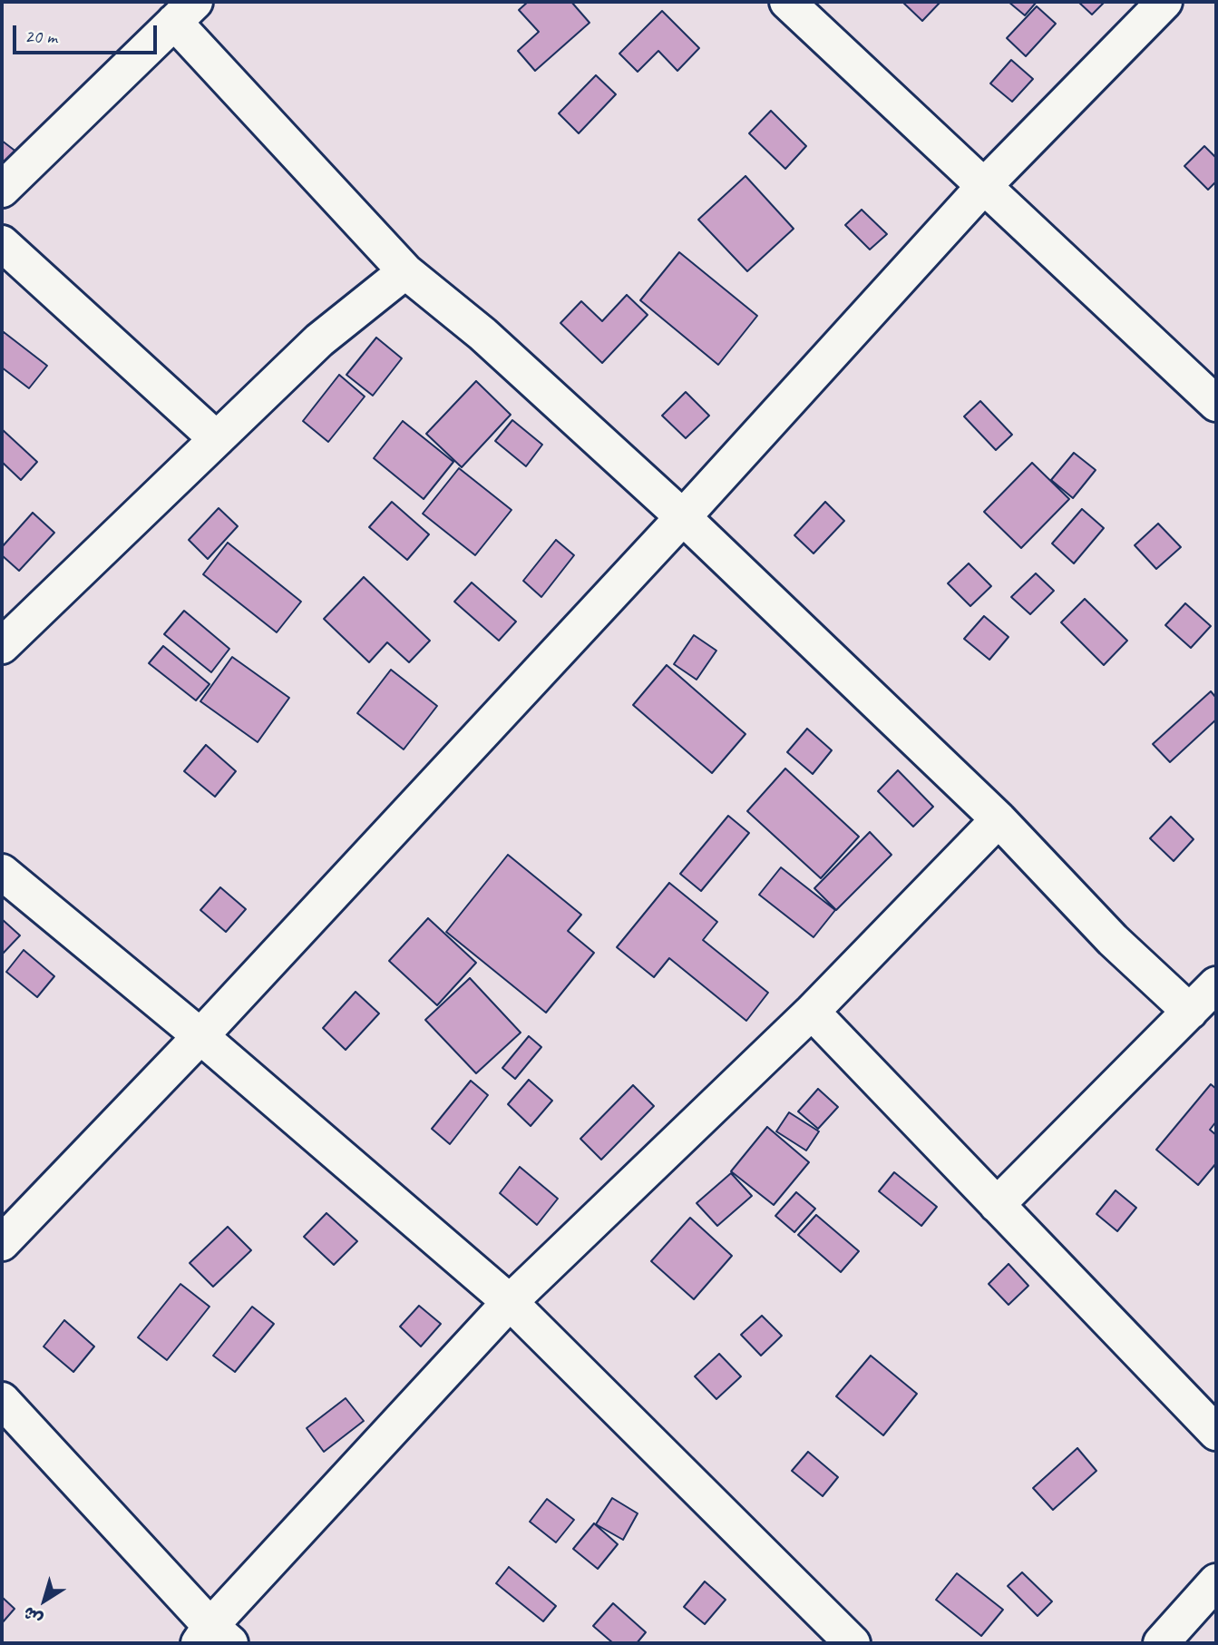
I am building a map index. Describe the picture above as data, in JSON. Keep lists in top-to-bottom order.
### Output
{
  "scale_bar": "20 m",
  "north": "bottom left"
}
